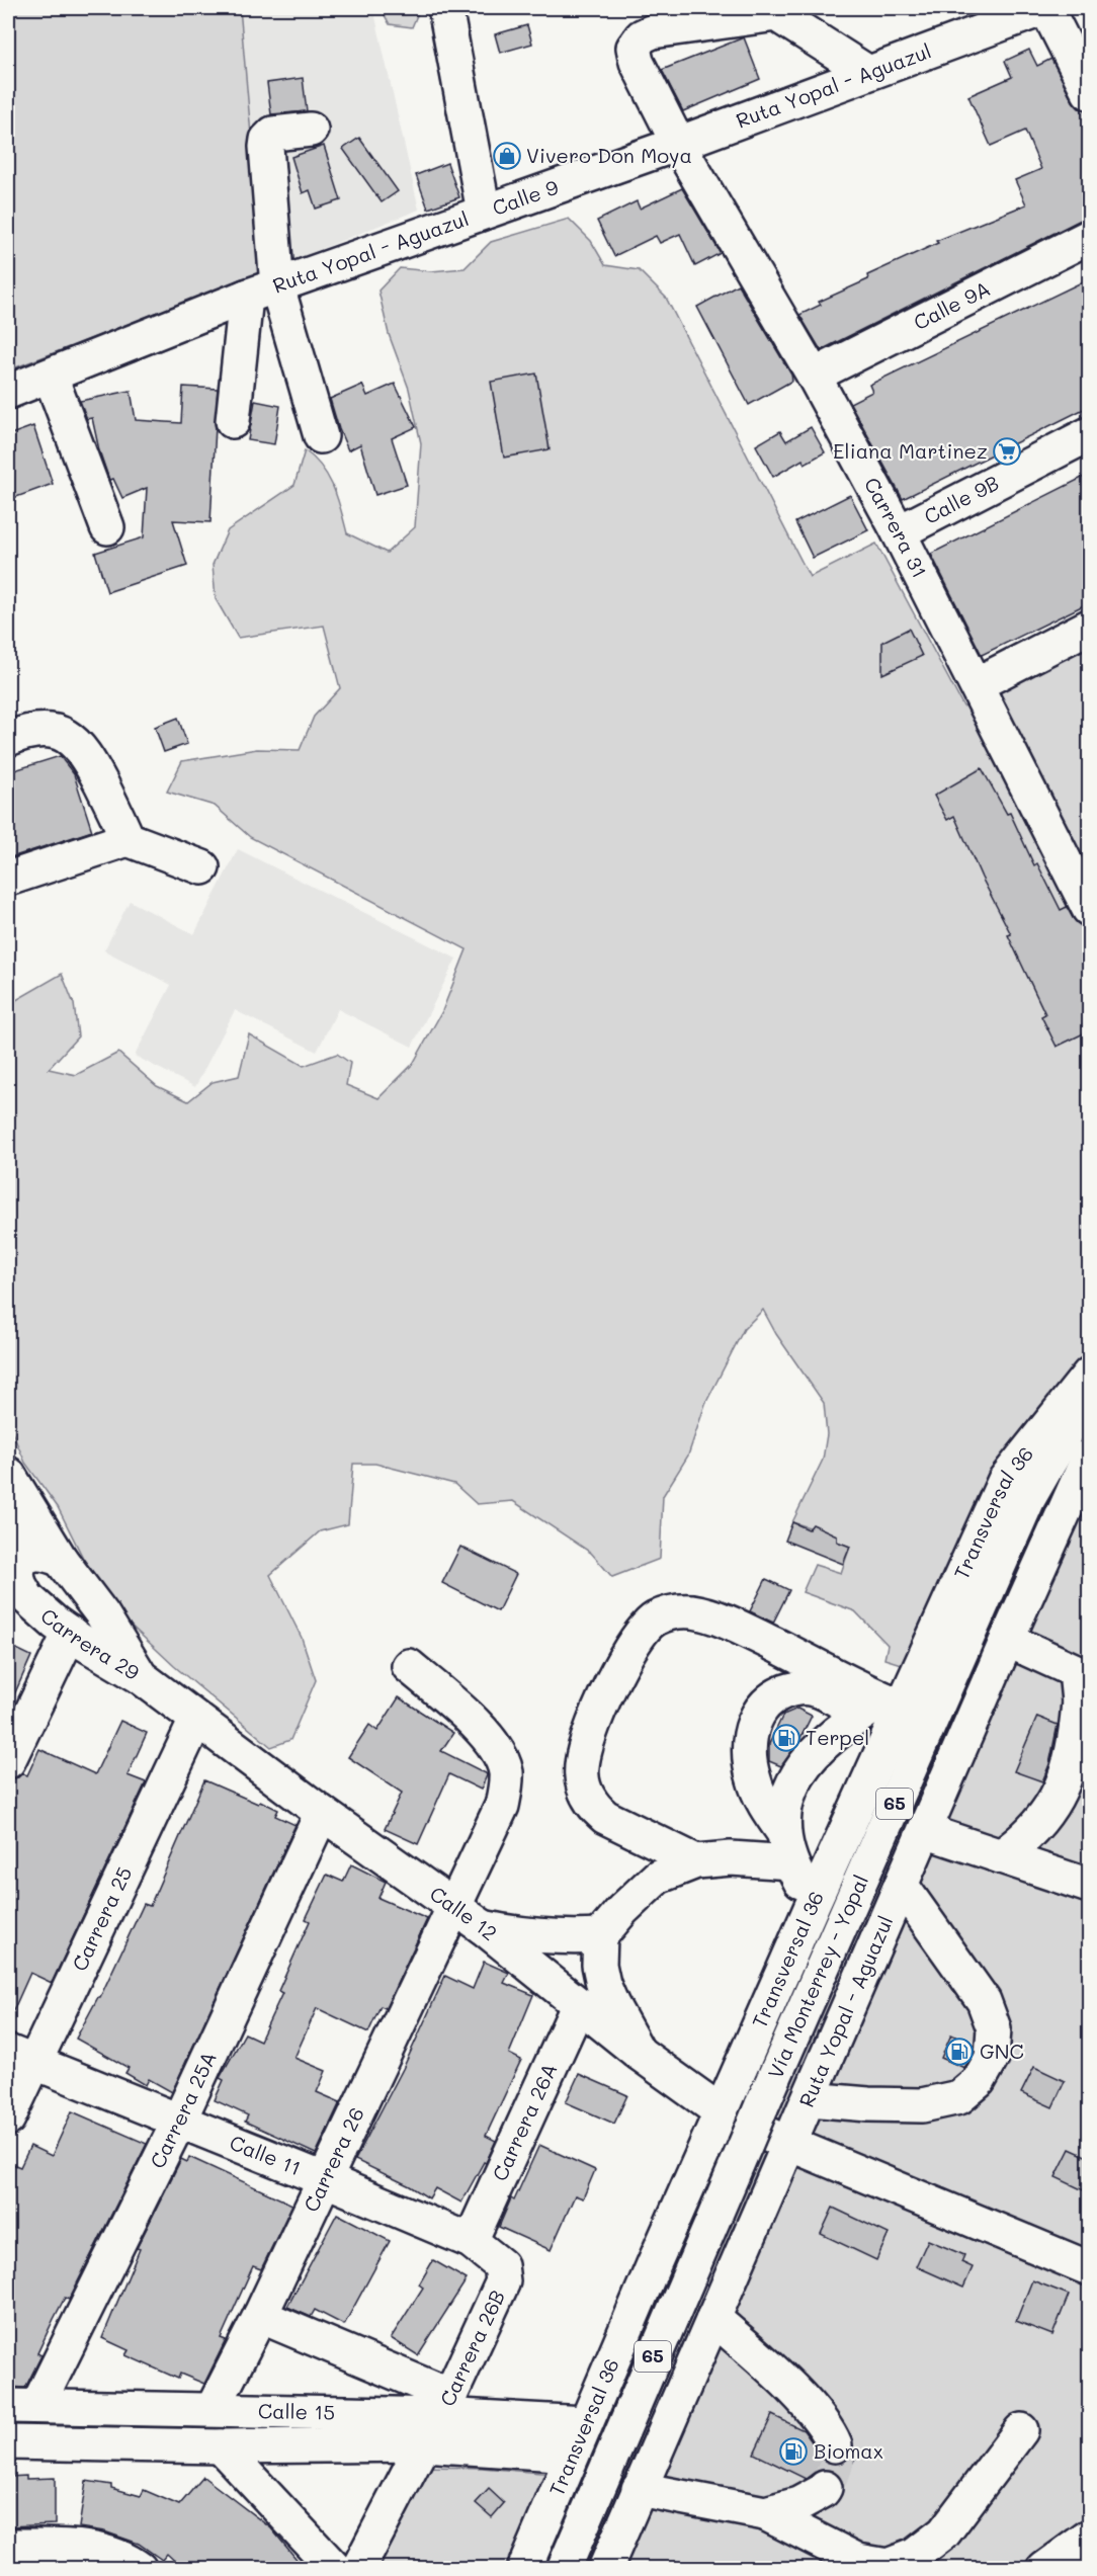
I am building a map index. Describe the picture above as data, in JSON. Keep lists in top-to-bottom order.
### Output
{
  "streets": {
    "main road": [
      "Ruta Yopal - Aguazul",
      "Calle 9A",
      "Calle 9B",
      "Carrera 31",
      "Transversal 36",
      "Carrera 29",
      "65",
      "Calle 12",
      "Carrera 25",
      "Vía Monterrey - Yopal",
      "Carrera 25A",
      "Carrera 26A",
      "Calle 11",
      "Carrera 26",
      "Carrera 26B",
      "Calle 15"
    ]
  },
  "crossings": [
    ["Ruta Yopal - Aguazul", "Carrera 31"],
    ["Ruta Yopal - Aguazul", "Calle 12"],
    ["Calle 9A", "Carrera 31"],
    ["Calle 9B", "Carrera 31"],
    ["Transversal 36", "Calle 12"],
    ["Transversal 36", "Calle 15"],
    ["Carrera 29", "Calle 12"],
    ["Calle 12", "Carrera 25"],
    ["Calle 12", "Carrera 25A"],
    ["Calle 12", "Carrera 26A"],
    ["Calle 12", "Carrera 26"],
    ["Carrera 25", "Calle 11"],
    ["Carrera 25A", "Calle 11"],
    ["Carrera 25A", "Calle 15"],
    ["Carrera 26A", "Calle 11"],
    ["Calle 11", "Carrera 26"],
    ["Calle 11", "Carrera 26B"],
    ["Carrera 26", "Calle 15"],
    ["Carrera 26B", "Calle 15"]
  ],
  "places": {
    "shop": ["Vivero Don Moya"],
    "supermarket": ["Eliana Martinez"],
    "fuel station": ["Terpel", "GNC", "Biomax"]
  }
}
